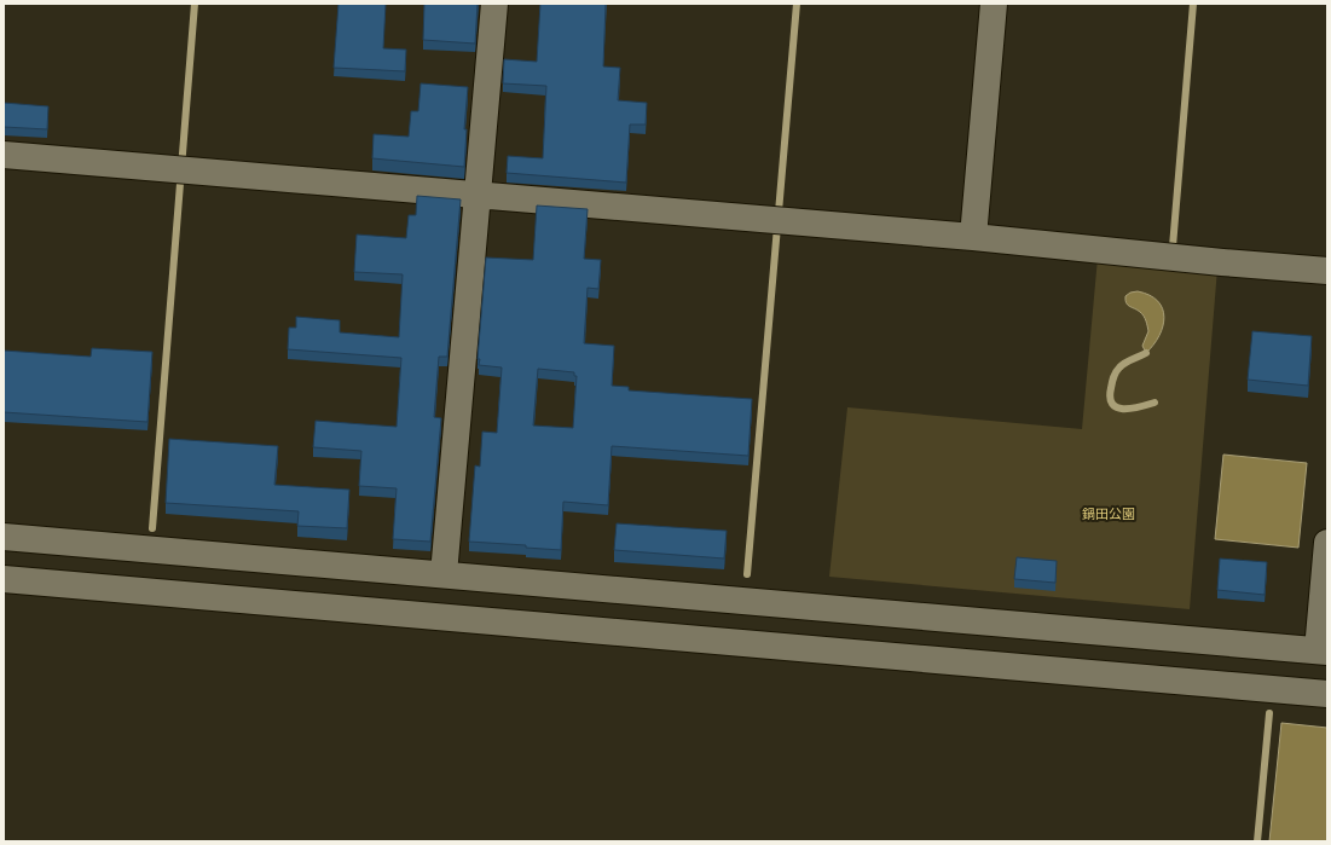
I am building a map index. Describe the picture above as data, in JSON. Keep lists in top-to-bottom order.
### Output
{
  "parks": ["鍋田公園"]
}
